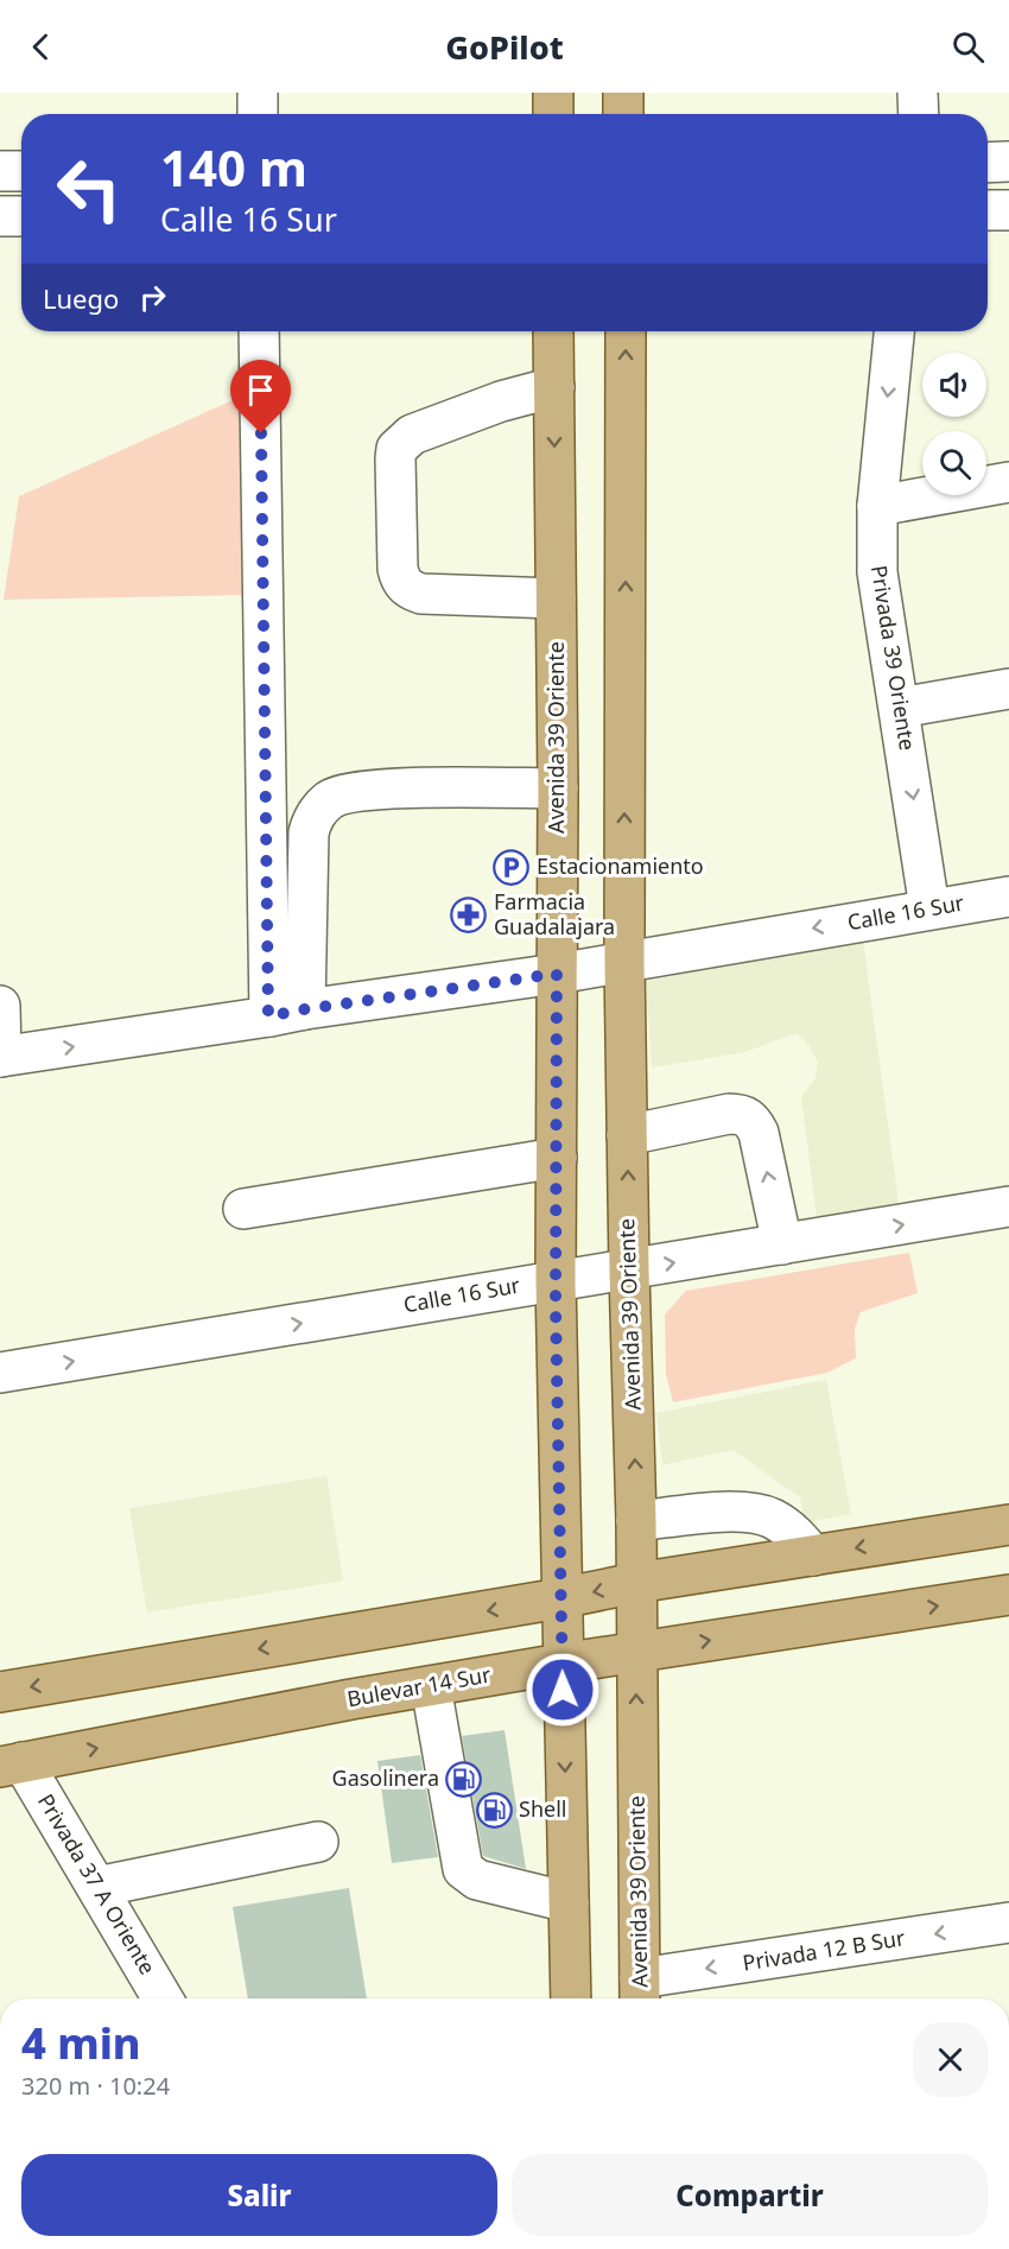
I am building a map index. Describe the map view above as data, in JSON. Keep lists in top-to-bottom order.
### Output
{
  "streets": {
    "main road": ["Avenida 39 Oriente", "Bulevar 14 Sur"],
    "street": [
      "Privada 39 Oriente",
      "Calle 16 Sur",
      "Privada 37 A Oriente",
      "Privada 12 B Sur"
    ]
  },
  "crossings": [
    ["Privada 39 Oriente", "Calle 16 Sur"],
    ["Avenida 39 Oriente", "Calle 16 Sur"],
    ["Avenida 39 Oriente", "Bulevar 14 Sur"],
    ["Avenida 39 Oriente", "Privada 12 B Sur"],
    ["Bulevar 14 Sur", "Privada 37 A Oriente"]
  ],
  "one_way": ["Privada 39 Oriente", "Privada 12 B Sur"],
  "places": {
    "parking": ["Estacionamiento"],
    "pharmacy": ["Farmacia Guadalajara"],
    "fuel station": ["Gasolinera", "Shell"]
  },
  "page": {
    "header": "GoPilot",
    "turn": ["140 m", "Calle 16 Sur"],
    "then": "Luego",
    "heading": ["4 min", "320 m · 10:24"],
    "buttons": ["Salir", "Compartir"]
  }
}
